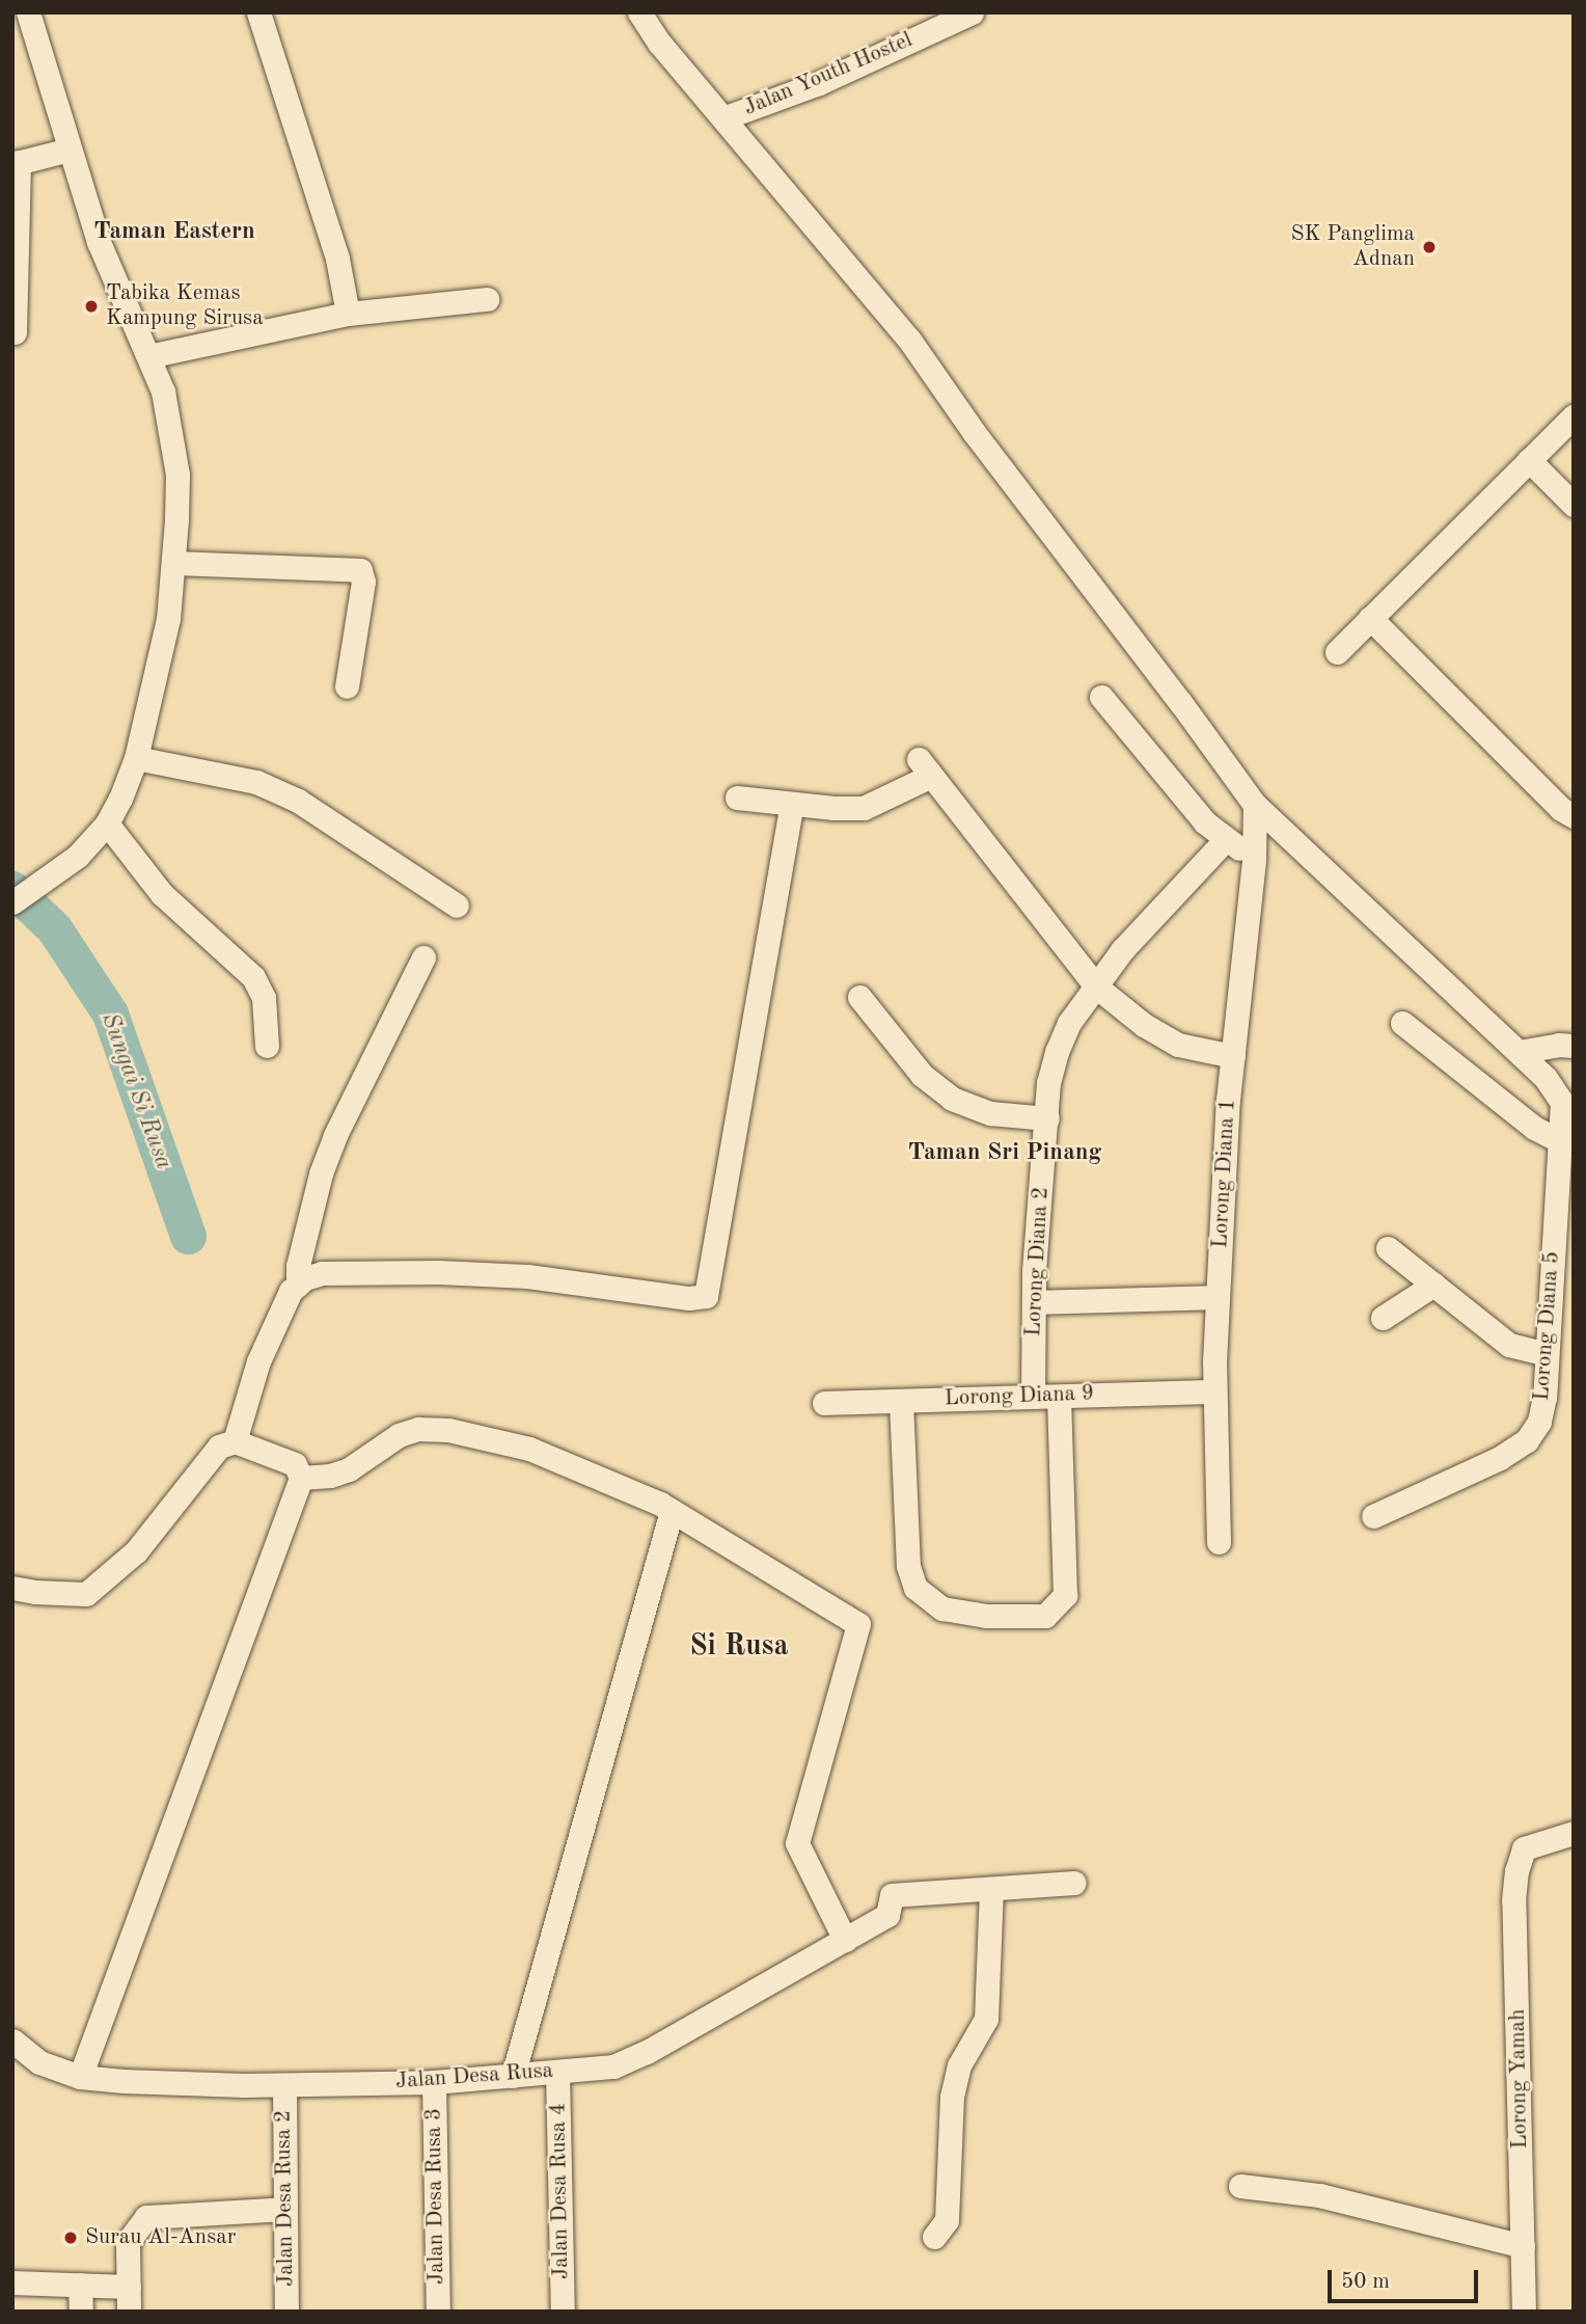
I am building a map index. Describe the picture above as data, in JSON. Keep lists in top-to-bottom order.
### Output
{
  "streets": {
    "street": [
      "Jalan Youth Hostel",
      "Lorong Diana 1",
      "Lorong Diana 2",
      "Lorong Diana 5",
      "Lorong Diana 9",
      "Jalan Desa Rusa",
      "Lorong Yamah",
      "Jalan Desa Rusa 4",
      "Jalan Desa Rusa 3",
      "Jalan Desa Rusa 2"
    ]
  },
  "crossings": [
    ["Jalan Youth Hostel", "Lorong Diana 5"],
    ["Lorong Diana 1", "Lorong Diana 5"],
    ["Lorong Diana 1", "Lorong Diana 9"],
    ["Lorong Diana 2", "Lorong Diana 9"],
    ["Jalan Desa Rusa", "Jalan Desa Rusa 4"],
    ["Jalan Desa Rusa", "Jalan Desa Rusa 3"],
    ["Jalan Desa Rusa", "Jalan Desa Rusa 2"]
  ],
  "districts": ["Taman Eastern", "Taman Sri Pinang", "Si Rusa"],
  "water": ["Sungai Si Rusa"],
  "places": ["SK Panglima Adnan", "Tabika Kemas Kampung Sirusa", "Surau Al-Ansar"],
  "scale_bar": "50 m"
}
